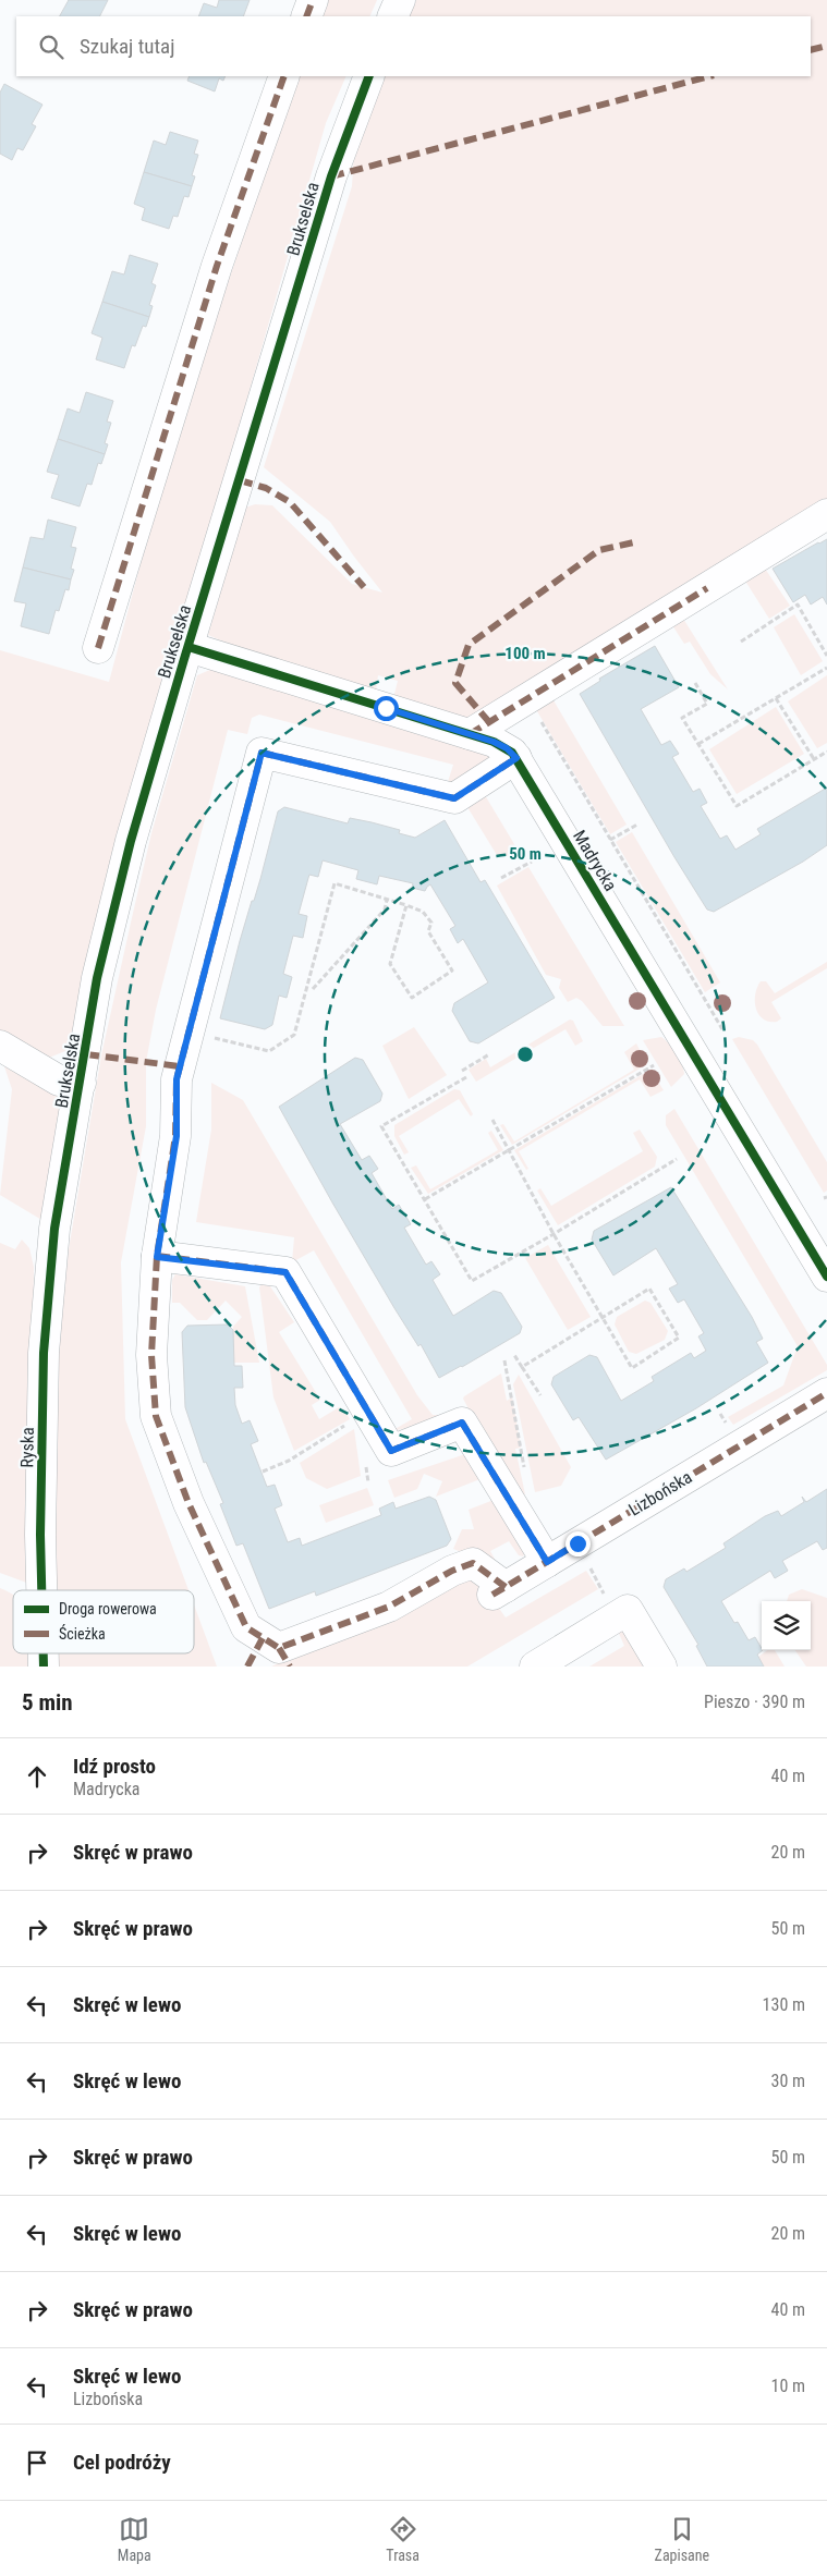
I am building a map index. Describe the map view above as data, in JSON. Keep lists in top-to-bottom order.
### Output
{
  "streets": {
    "street": [
      "Brukselska",
      "Madrycka",
      "Ryska",
      "Lizbońska"
    ]
  },
  "crossings": [
    ["Brukselska", "Madrycka"],
    ["Brukselska", "Ryska"]
  ],
  "legend": ["Droga rowerowa", "Ścieżka"],
  "page": {
    "search": "Szukaj tutaj",
    "heading": ["5 min", "Pieszo · 390 m"],
    "list": [
      ["Idź prosto", "Madrycka", "40 m"],
      ["Skręć w prawo", "20 m"],
      ["Skręć w prawo", "50 m"],
      ["Skręć w lewo", "130 m"],
      ["Skręć w lewo", "30 m"],
      ["Skręć w prawo", "50 m"],
      ["Skręć w lewo", "20 m"],
      ["Skręć w prawo", "40 m"],
      ["Skręć w lewo", "Lizbońska", "10 m"],
      "Cel podróży"
    ],
    "nav": ["Mapa", "Trasa", "Zapisane"]
  },
  "rings": ["100 m", "50 m"]
}
